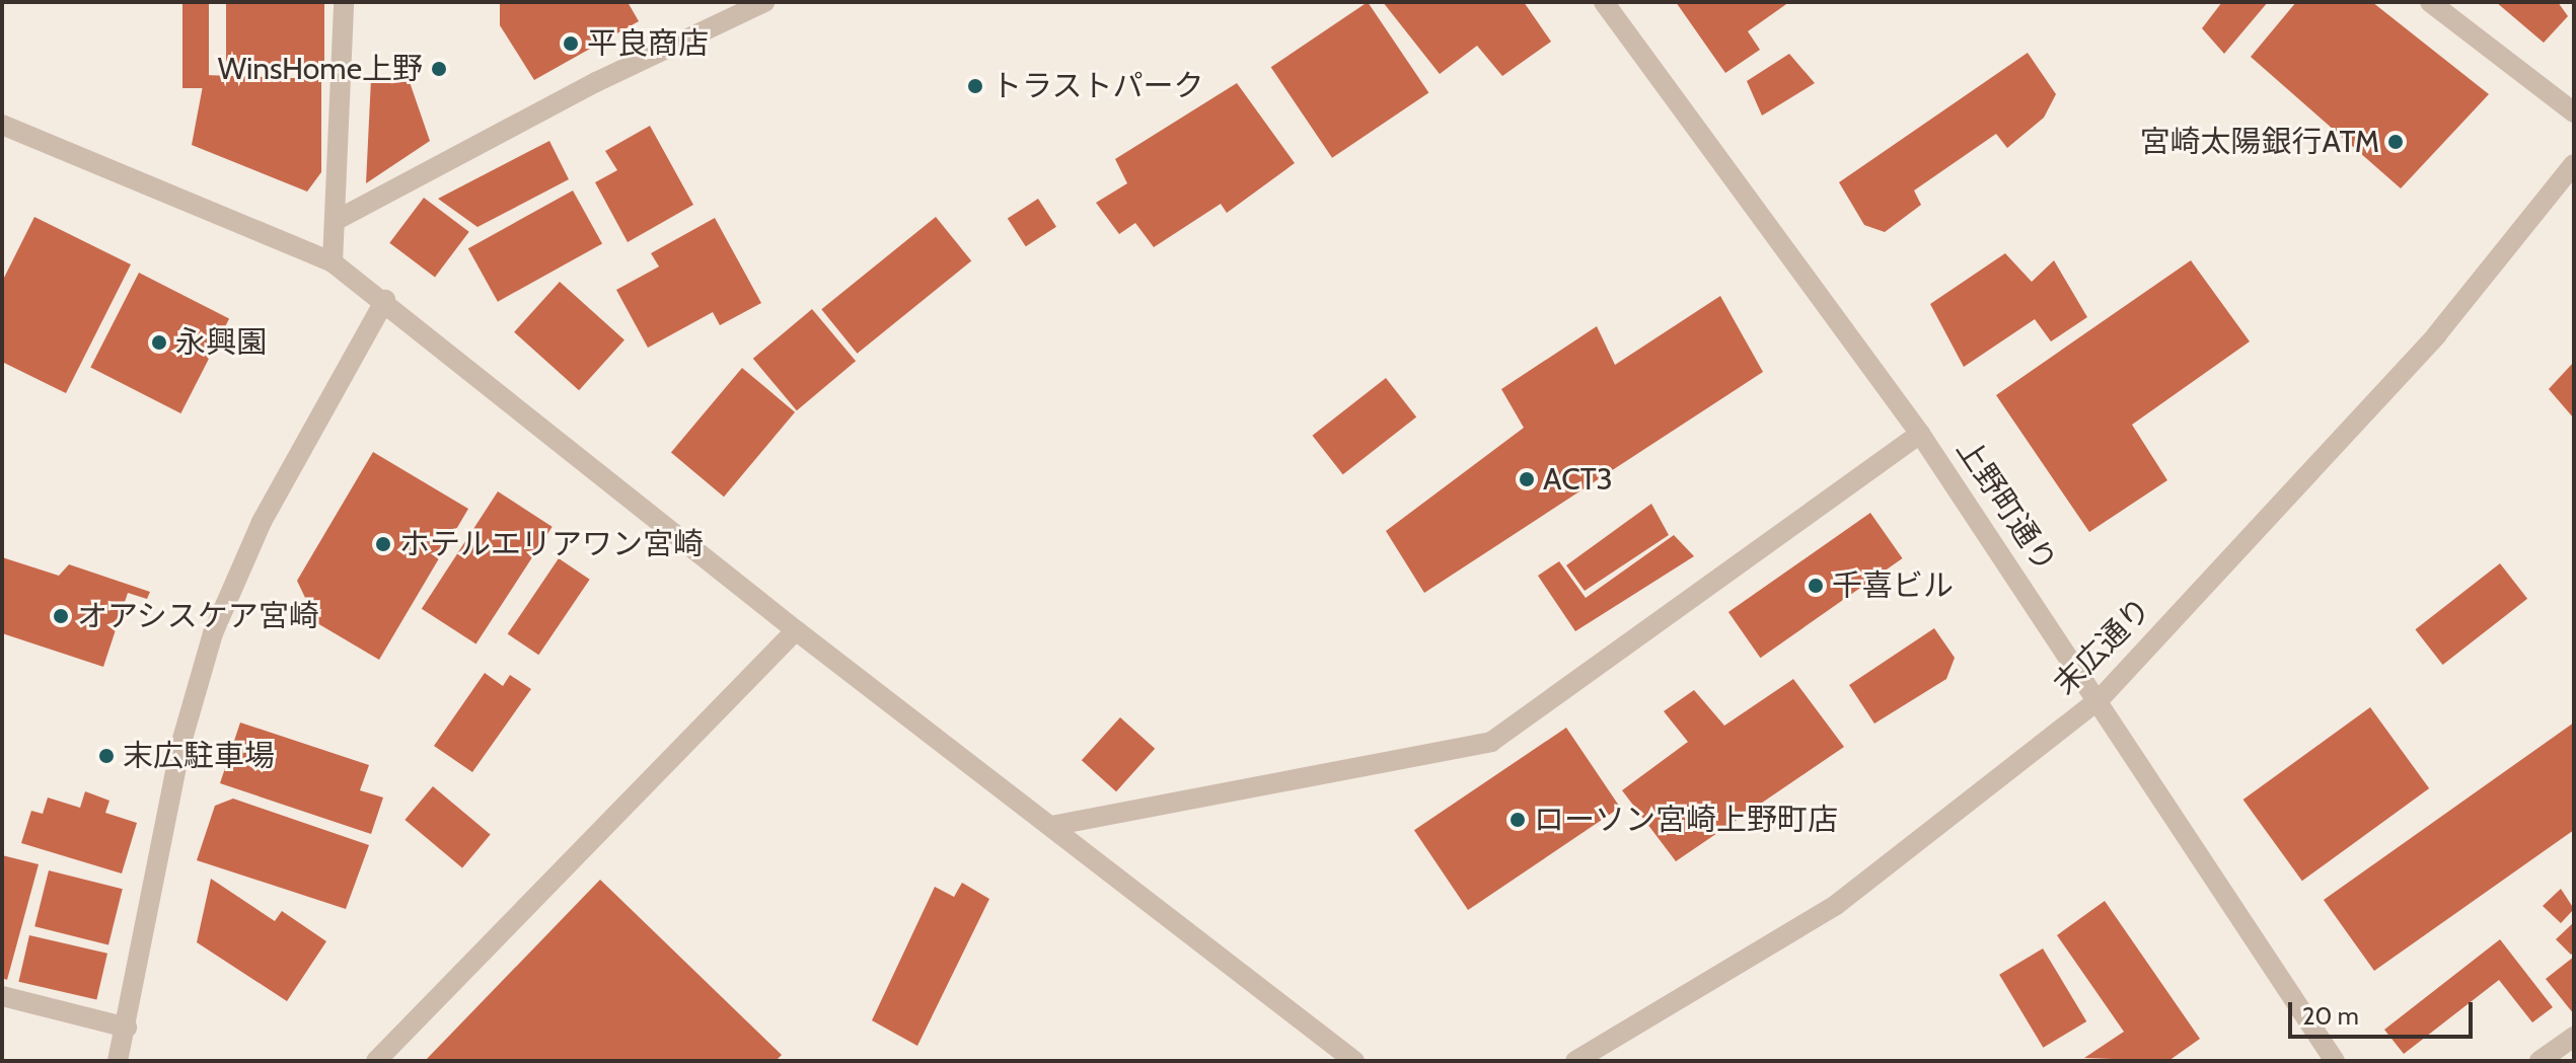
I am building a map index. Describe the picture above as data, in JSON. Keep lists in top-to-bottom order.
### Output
{
  "streets": {
    "street": ["上野町通り", "末広通り"]
  },
  "crossings": [
    ["上野町通り", "末広通り"]
  ],
  "places": [
    "平良商店",
    "WinsHome上野",
    "トラストパーク",
    "宮崎太陽銀行ATM",
    "永興園",
    "ACT3",
    "ホテルエリアワン宮崎",
    "千喜ビル",
    "オアシスケア宮崎",
    "末広駐車場",
    "ローソン宮崎上野町店"
  ],
  "scale_bar": "20 m"
}
